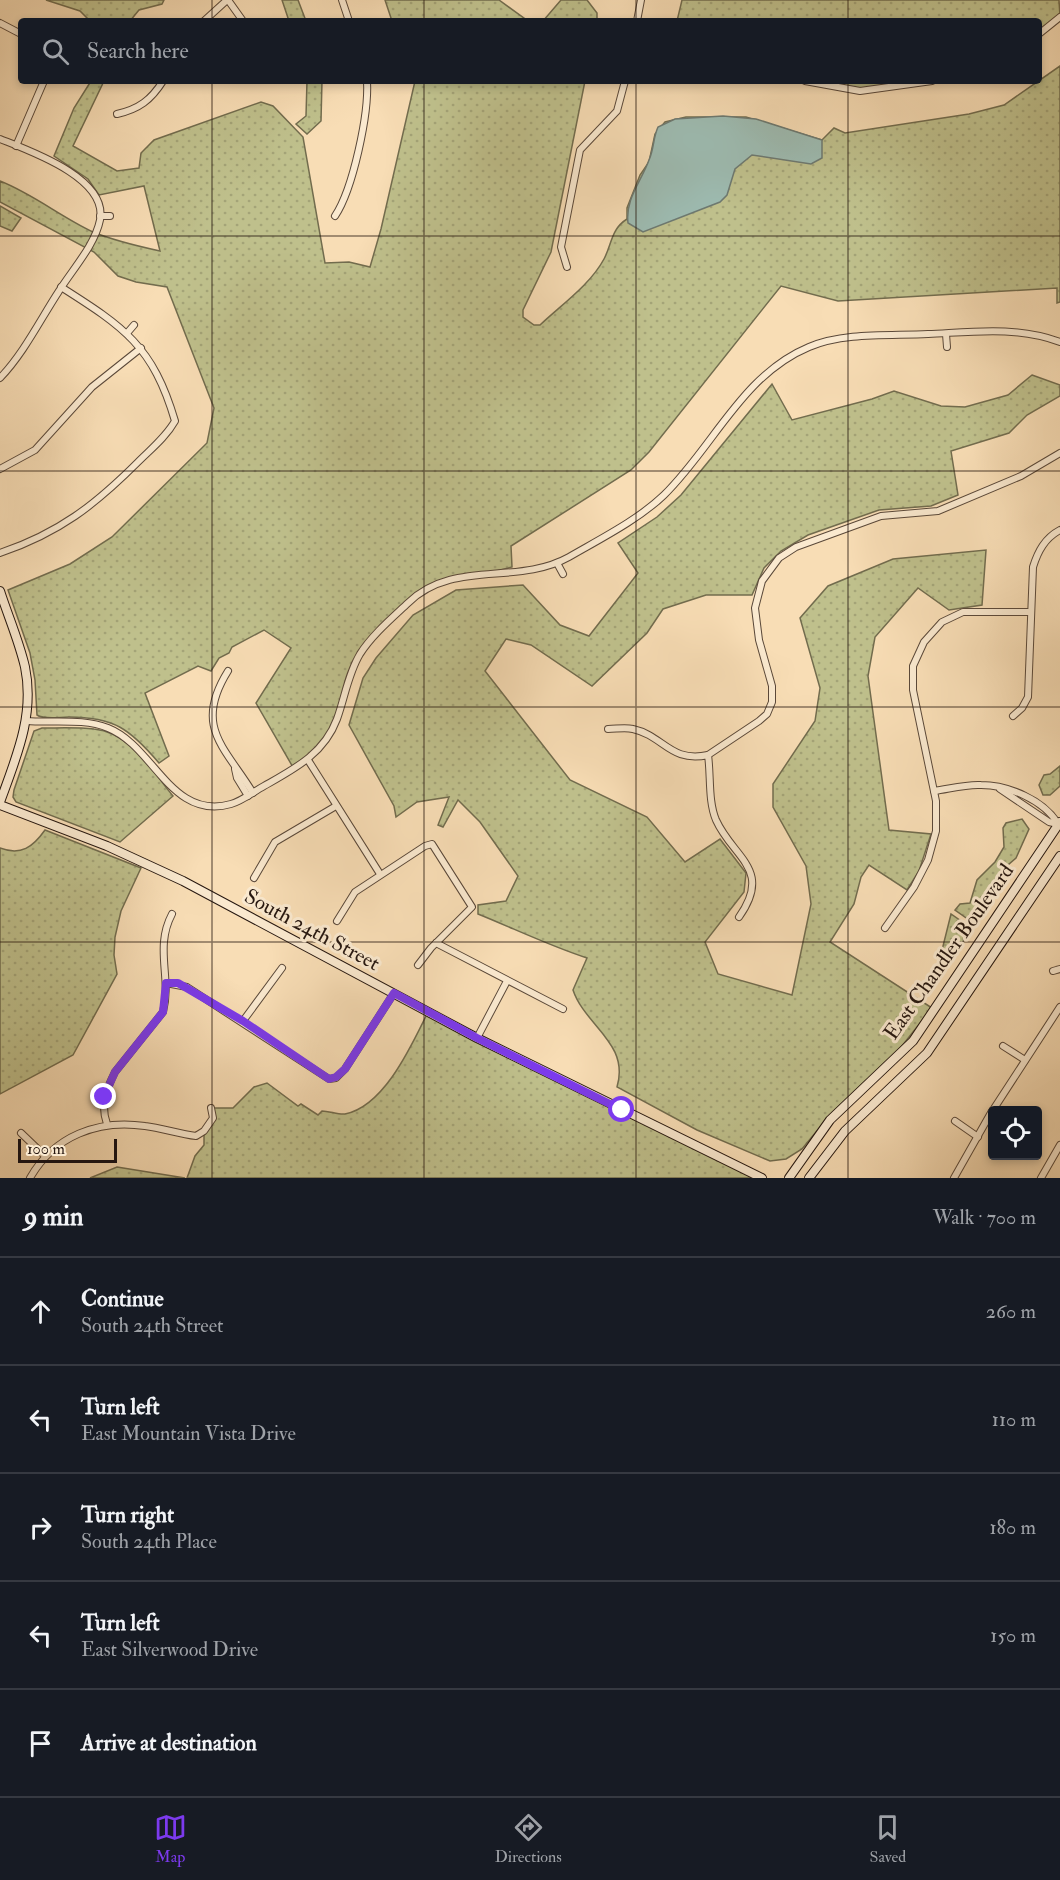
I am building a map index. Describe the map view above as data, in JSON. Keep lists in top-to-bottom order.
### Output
{
  "streets": {
    "street": ["South 24th Street", "East Chandler Boulevard"]
  },
  "scale_bar": "100 m",
  "page": {
    "search": "Search here",
    "scale": "100 m",
    "heading": ["9 min", "Walk · 700 m"],
    "list": [
      ["Continue", "South 24th Street", "260 m"],
      ["Turn left", "East Mountain Vista Drive", "110 m"],
      ["Turn right", "South 24th Place", "180 m"],
      ["Turn left", "East Silverwood Drive", "150 m"],
      "Arrive at destination"
    ],
    "nav": ["Map", "Directions", "Saved"]
  }
}
